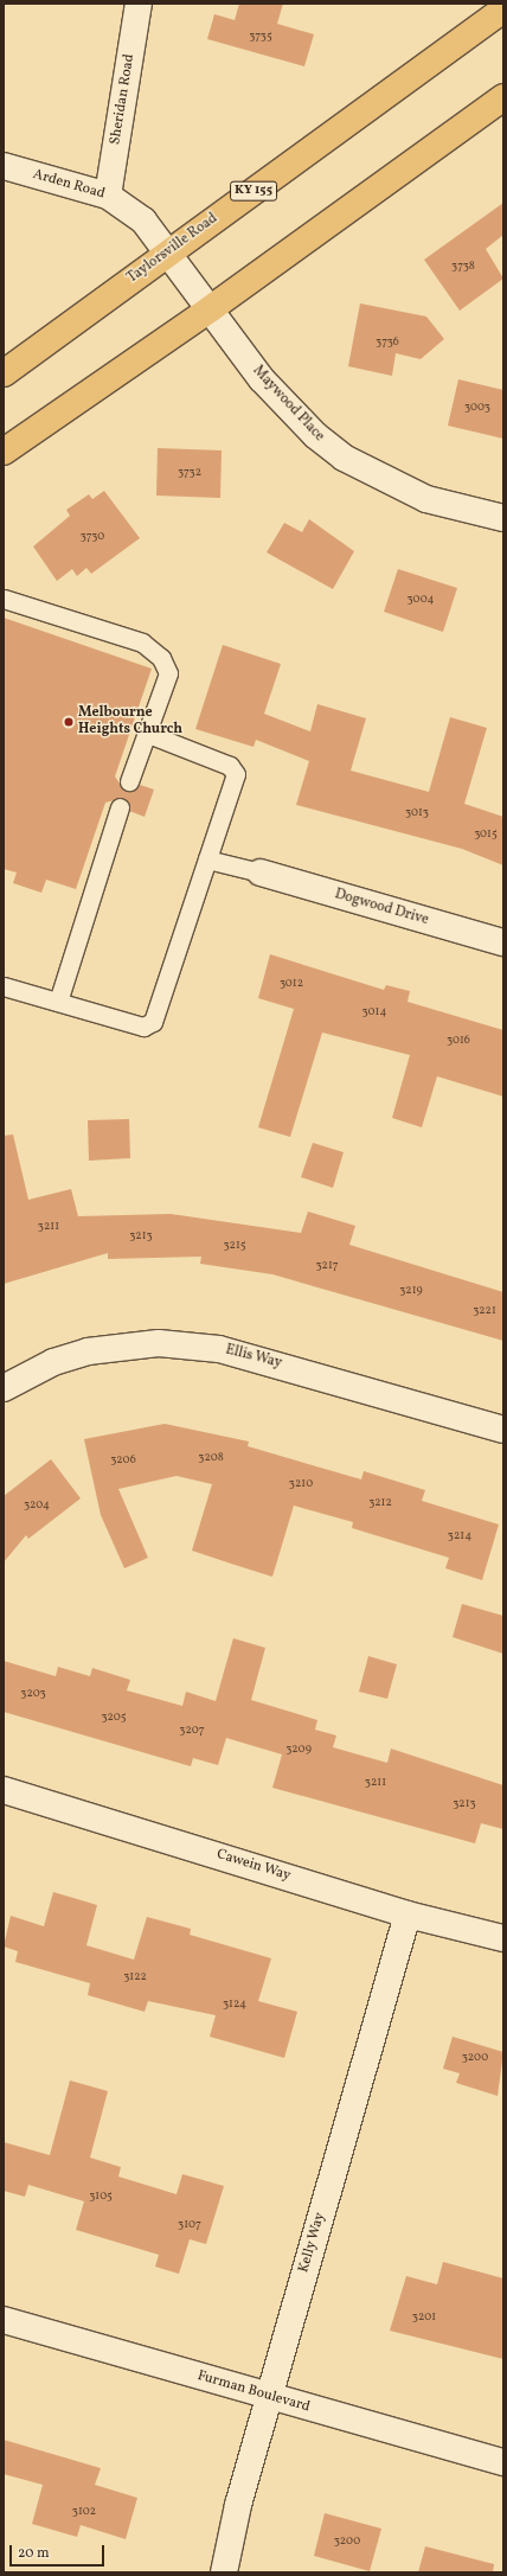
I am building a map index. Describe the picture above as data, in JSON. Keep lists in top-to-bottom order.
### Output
{
  "streets": {
    "main road": ["KY 155", "Taylorsville Road"],
    "street": [
      "Sheridan Road",
      "Arden Road",
      "Maywood Place",
      "Dogwood Drive",
      "Ellis Way",
      "Cawein Way",
      "Kelly Way",
      "Furman Boulevard"
    ]
  },
  "crossings": [
    ["Sheridan Road", "Arden Road"],
    ["Arden Road", "Taylorsville Road"],
    ["Arden Road", "Maywood Place"],
    ["Taylorsville Road", "Maywood Place"],
    ["Cawein Way", "Kelly Way"],
    ["Kelly Way", "Furman Boulevard"]
  ],
  "places": ["Melbourne Heights Church"],
  "house_numbers": [
    "3735",
    "3738",
    "3736",
    "3003",
    "3732",
    "3730",
    "3004",
    "3013",
    "3015",
    "3012",
    "3014",
    "3016",
    "3211",
    "3213",
    "3215",
    "3217",
    "3219",
    "3221",
    "3208",
    "3206",
    "3210",
    "3212",
    "3204",
    "3214",
    "3203",
    "3205",
    "3207",
    "3209",
    "3211",
    "3213",
    "3122",
    "3124",
    "3200",
    "3105",
    "3107",
    "3201",
    "3102",
    "3200"
  ],
  "scale_bar": "20 m"
}
